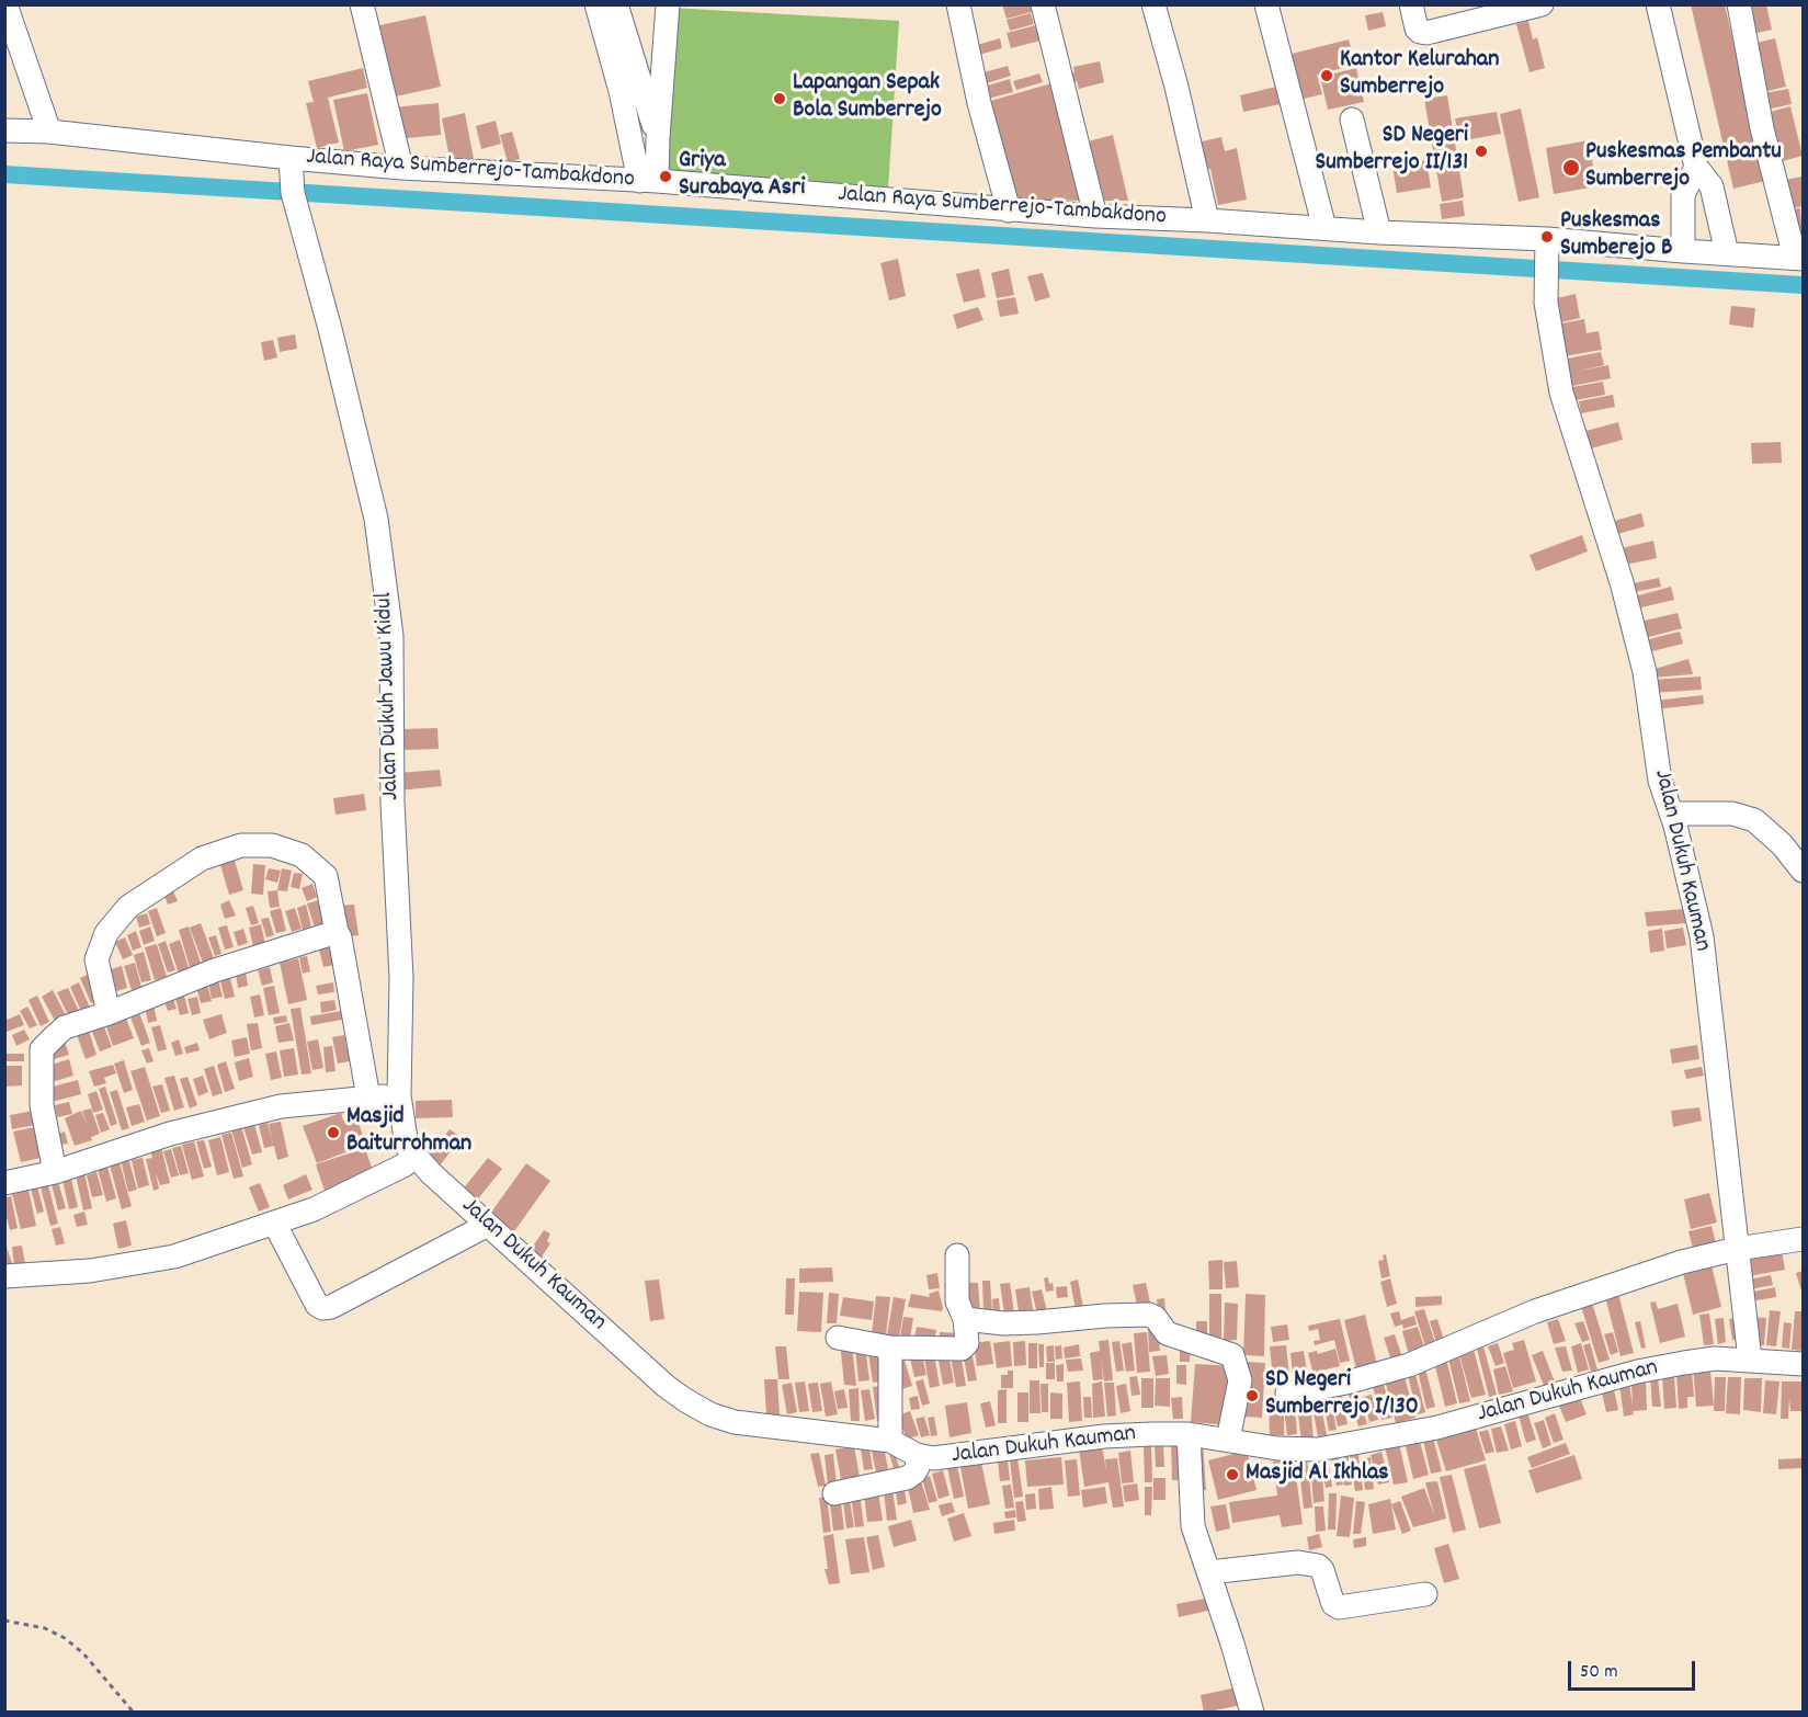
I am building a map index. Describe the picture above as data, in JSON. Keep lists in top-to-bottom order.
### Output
{
  "streets": {
    "street": ["Jalan Raya Sumberrejo-Tambakdono", "Jalan Dukuh Jawu Kidul", "Jalan Dukuh Kauman"]
  },
  "crossings": [
    ["Jalan Raya Sumberrejo-Tambakdono", "Jalan Dukuh Jawu Kidul"],
    ["Jalan Raya Sumberrejo-Tambakdono", "Jalan Dukuh Kauman"],
    ["Jalan Dukuh Jawu Kidul", "Jalan Dukuh Kauman"]
  ],
  "places": [
    "Kantor Kelurahan Sumberrejo",
    "Lapangan Sepak Bola Sumberrejo",
    "SD Negeri Sumberrejo II/131",
    "Puskesmas Pembantu Sumberrejo",
    "Griya Surabaya Asri",
    "Puskesmas Sumberejo B",
    "Masjid Baiturrohman",
    "SD Negeri Sumberrejo I/130",
    "Masjid Al Ikhlas"
  ],
  "scale_bar": "50 m"
}
